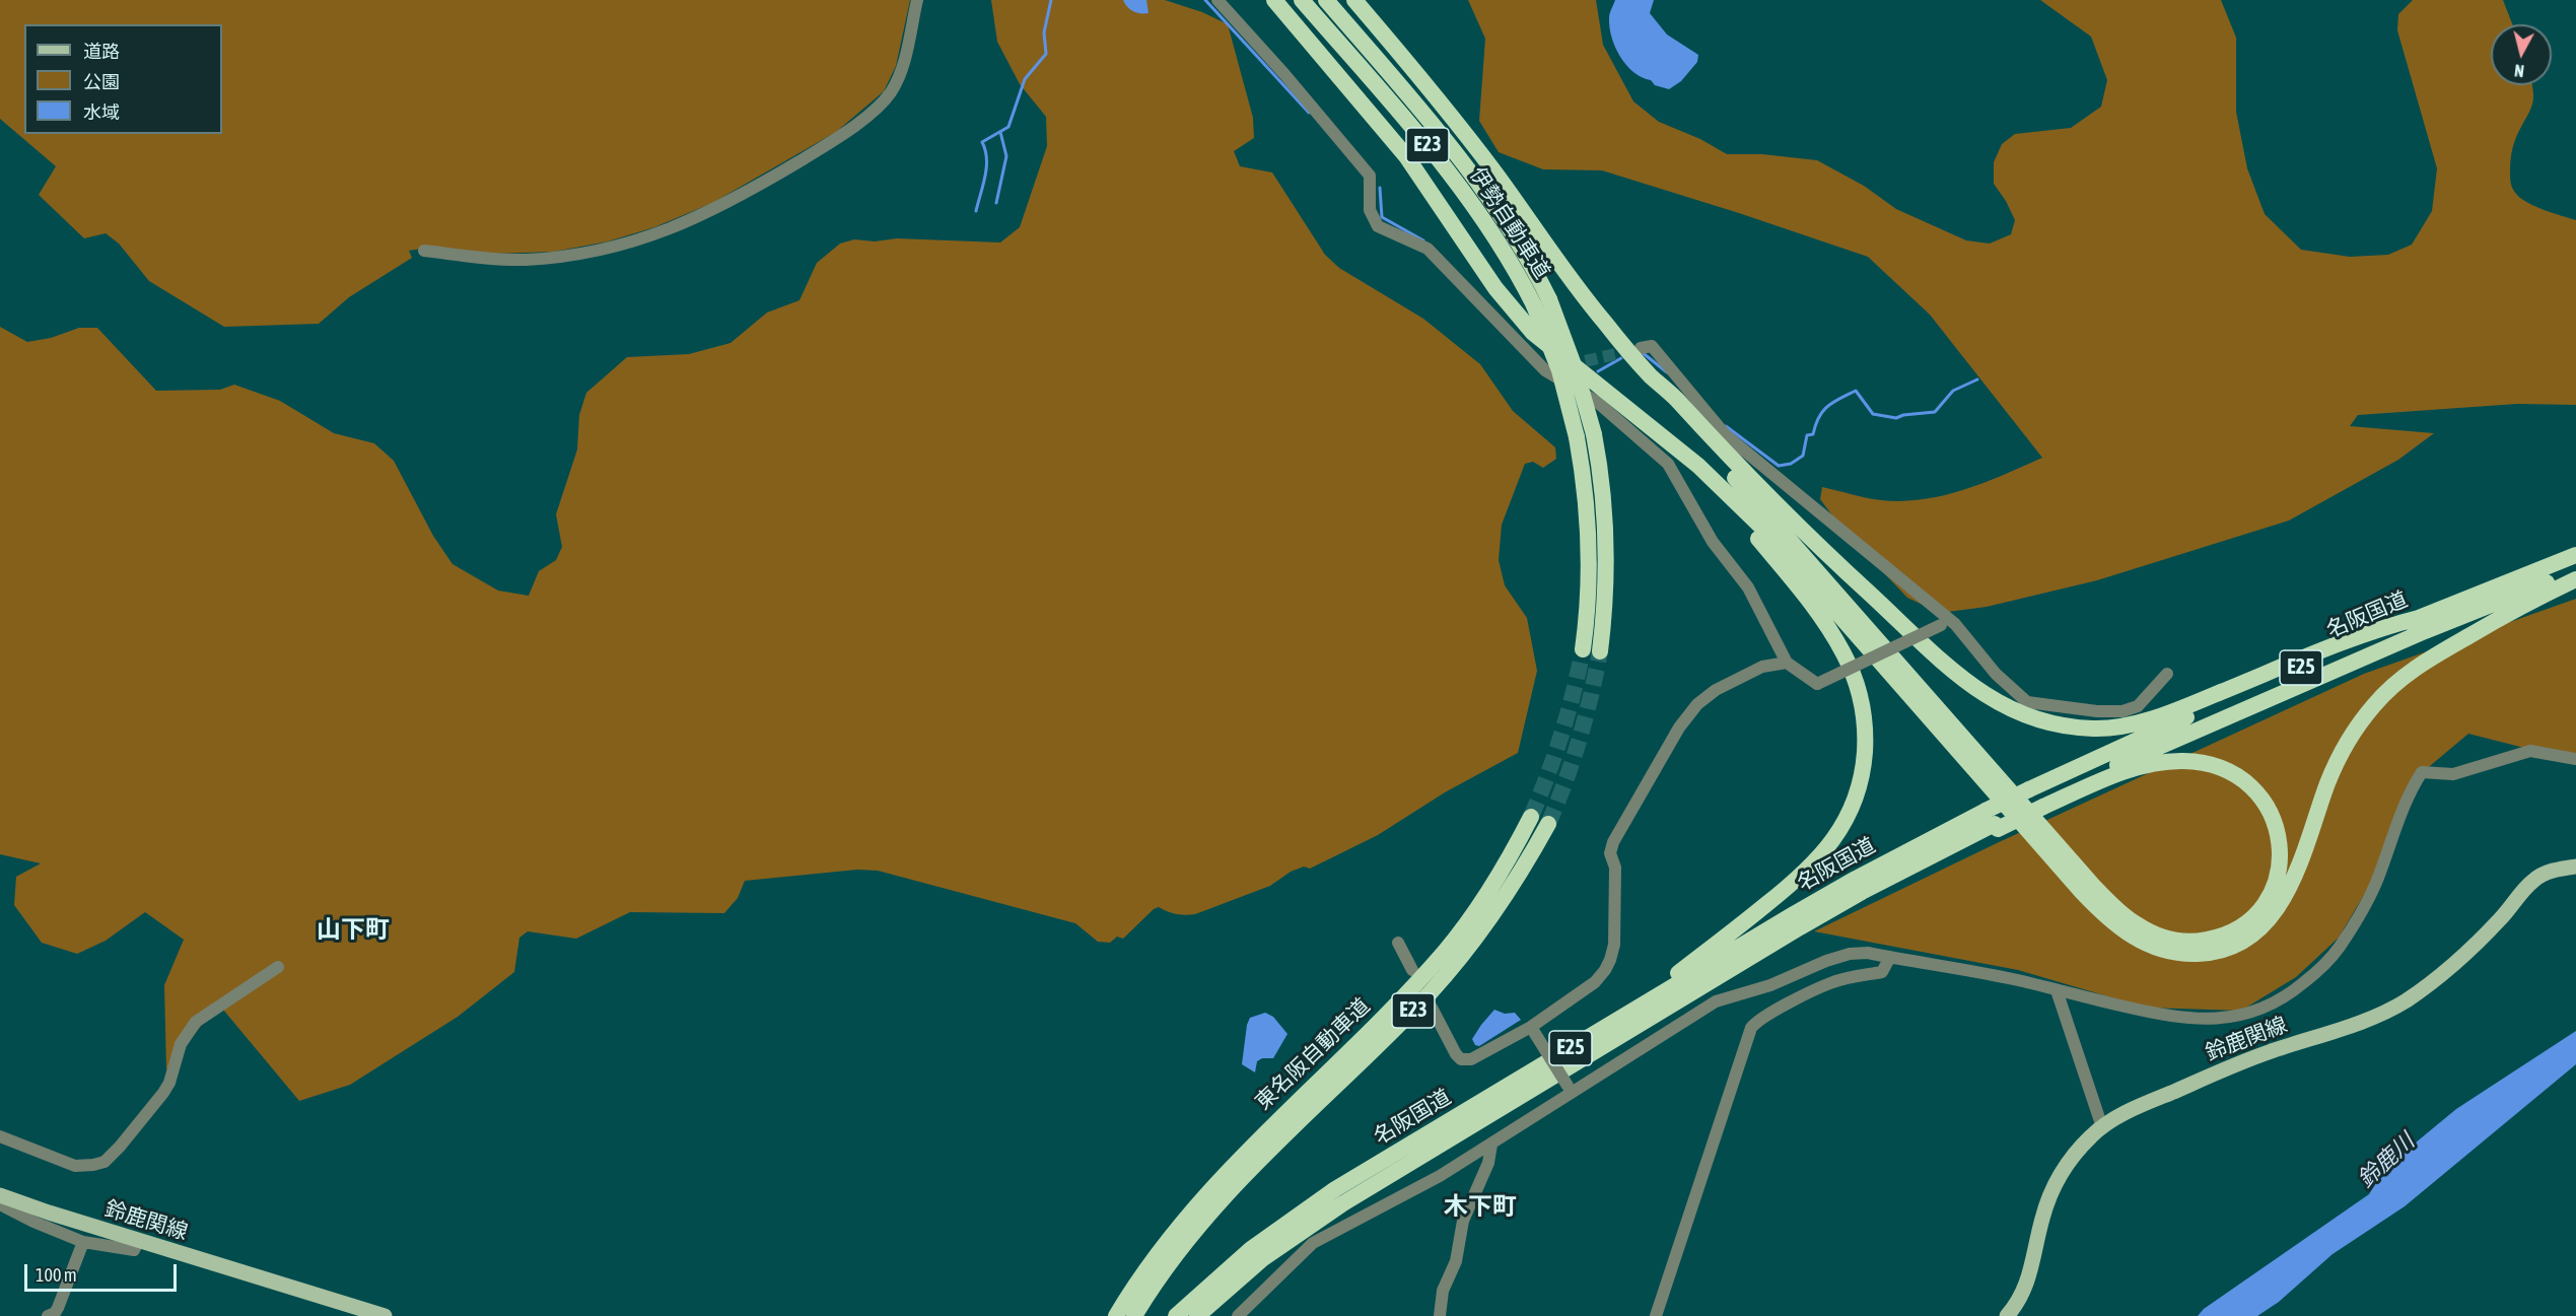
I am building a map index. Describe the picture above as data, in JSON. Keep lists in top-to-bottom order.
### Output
{
  "streets": {
    "highway": [
      "E23",
      "伊勢自動車道",
      "名阪国道",
      "E25",
      "東名阪自動車道"
    ],
    "main road": ["鈴鹿関線"]
  },
  "crossings": [
    ["E23", "伊勢自動車道"]
  ],
  "districts": ["山下町", "木下町"],
  "water": ["鈴鹿川"],
  "legend": ["道路", "公園", "水域"],
  "scale_bar": "100 m",
  "north": "bottom"
}
